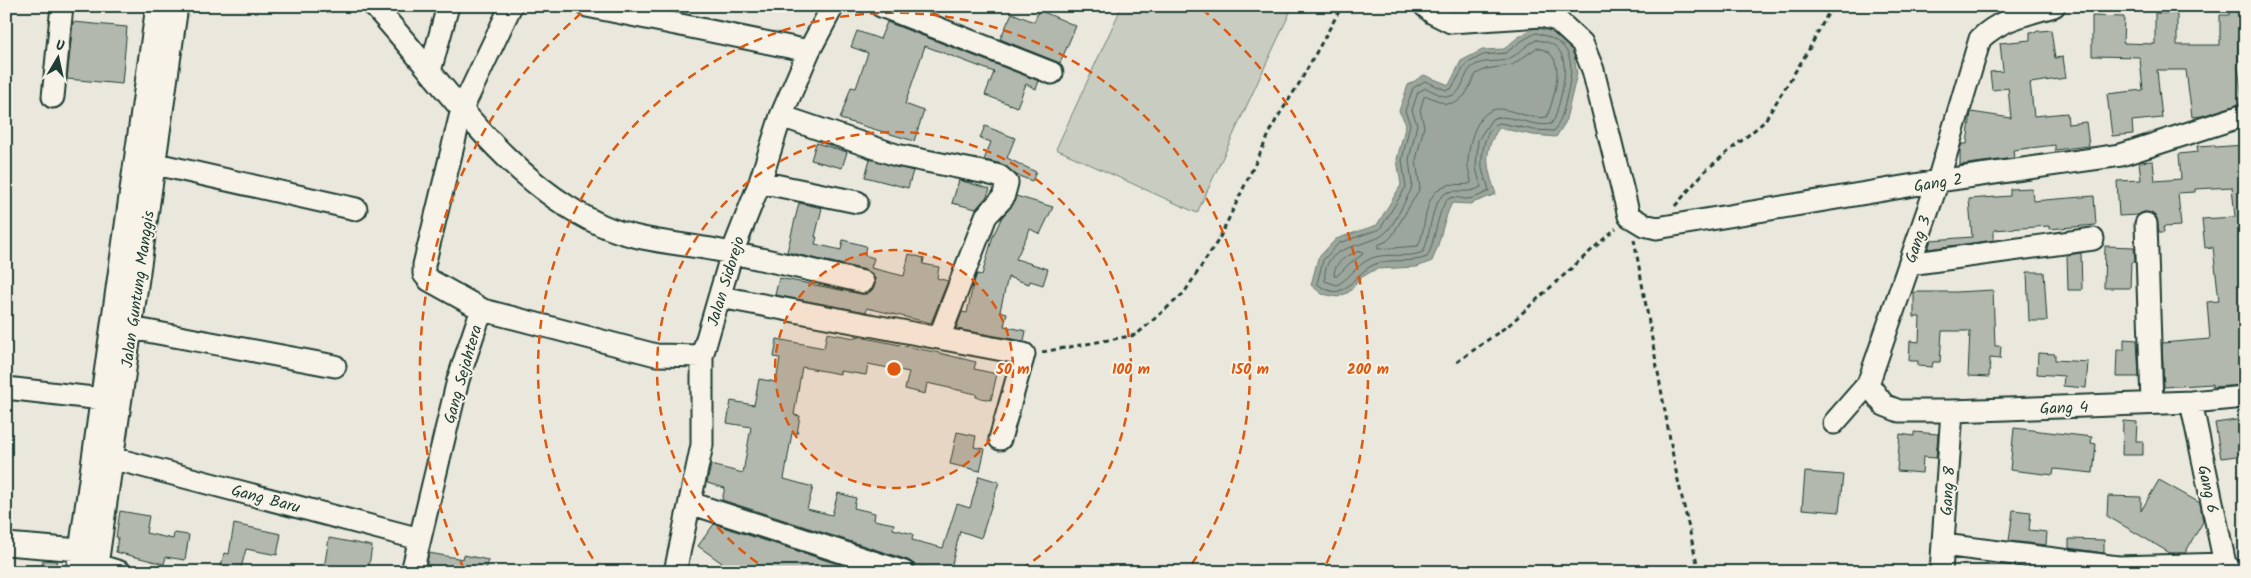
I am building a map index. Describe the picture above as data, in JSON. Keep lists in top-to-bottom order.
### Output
{
  "streets": {
    "street": [
      "Gang 2",
      "Gang 3",
      "Jalan Sidorejo",
      "Jalan Guntung Manggis",
      "Gang Sejahtera",
      "Gang 4",
      "Gang 6",
      "Gang 8",
      "Gang Baru"
    ]
  },
  "crossings": [
    ["Gang 2", "Gang 3"],
    ["Gang 3", "Gang 4"],
    ["Jalan Sidorejo", "Gang Sejahtera"],
    ["Jalan Guntung Manggis", "Gang Baru"],
    ["Gang Sejahtera", "Gang Baru"],
    ["Gang 4", "Gang 6"],
    ["Gang 4", "Gang 8"]
  ],
  "north": "top",
  "rings": [
    "50 m",
    "100 m",
    "150 m",
    "200 m"
  ]
}
